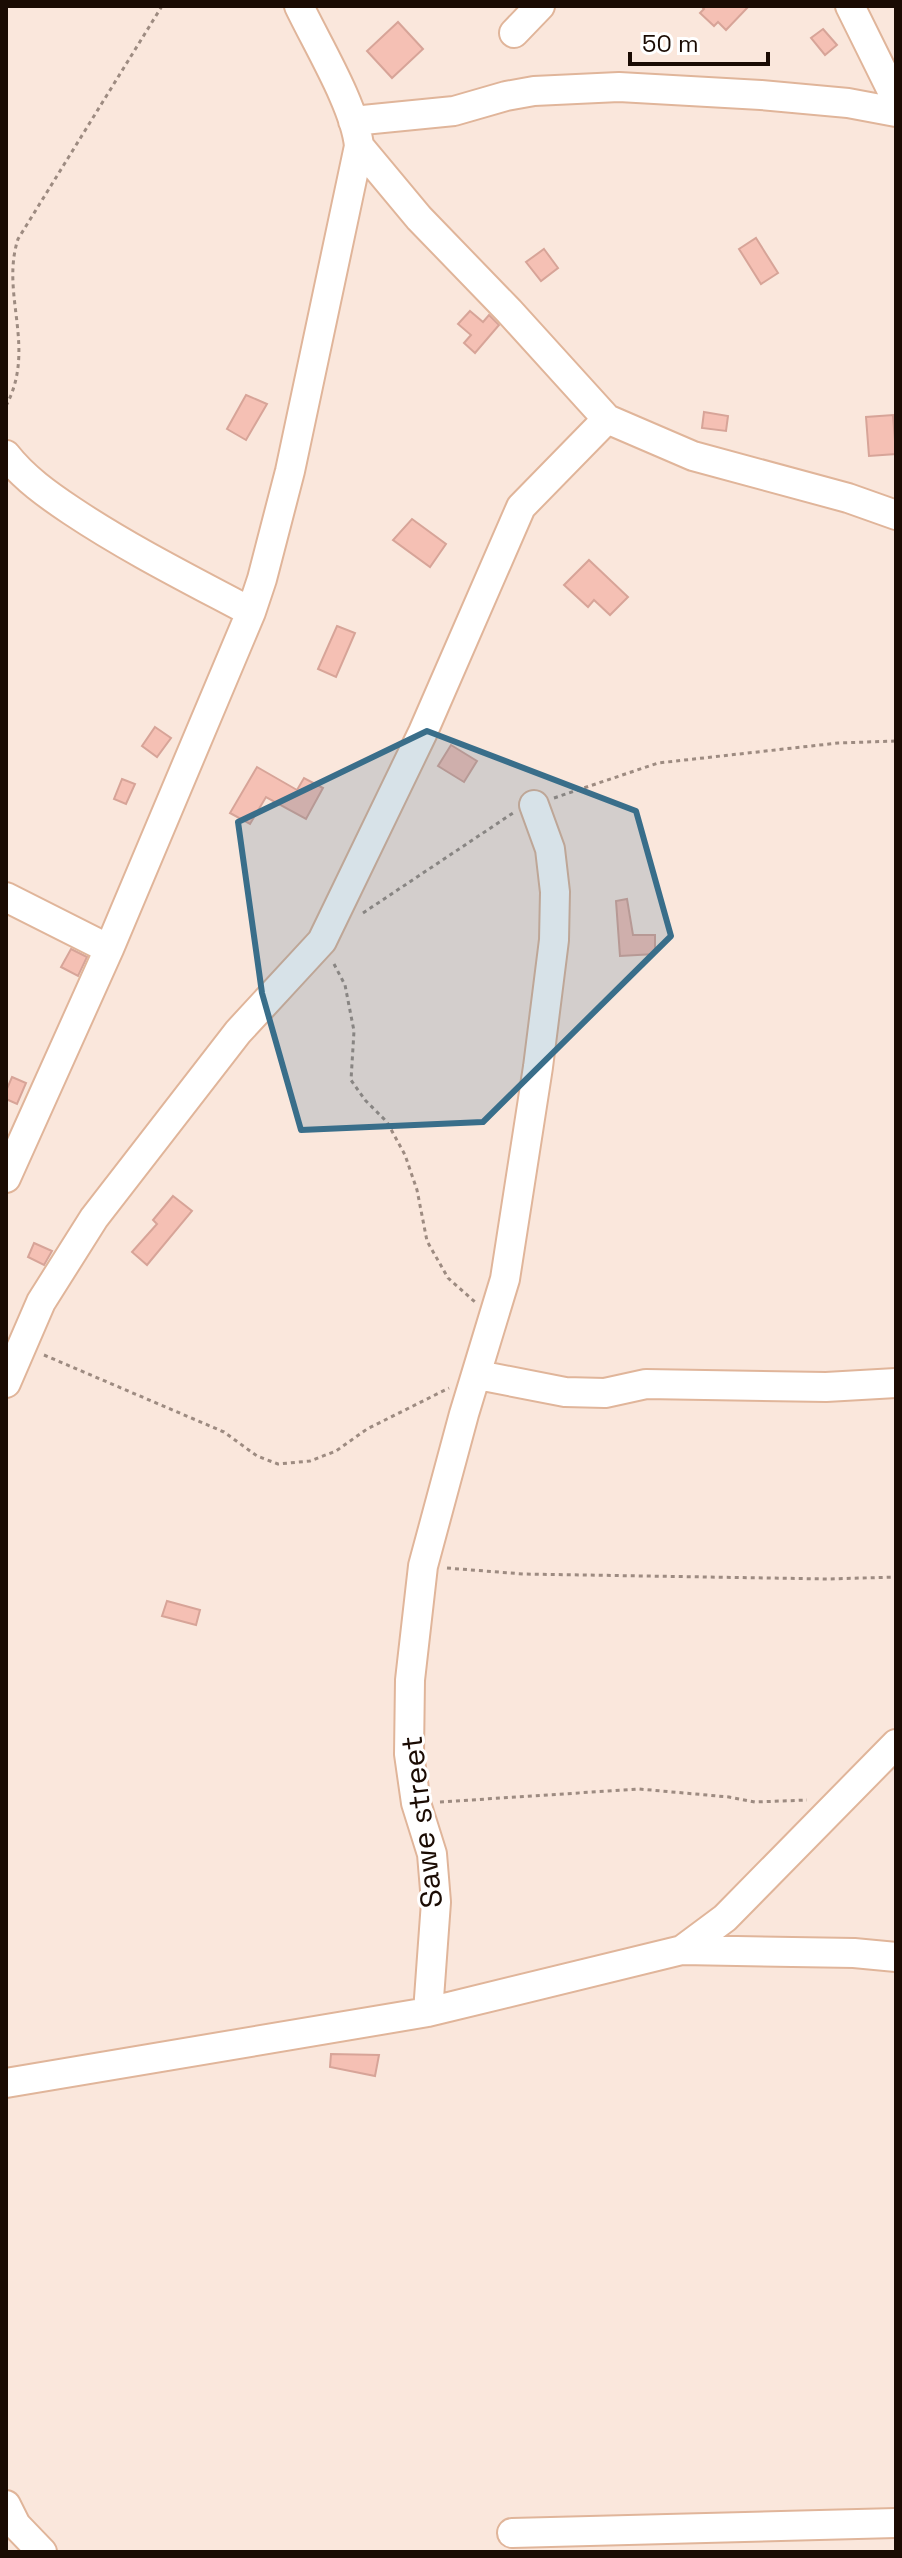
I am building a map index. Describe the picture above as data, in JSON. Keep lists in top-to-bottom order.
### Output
{
  "streets": {
    "street": ["Sawe street"]
  },
  "scale_bar": "50 m"
}
